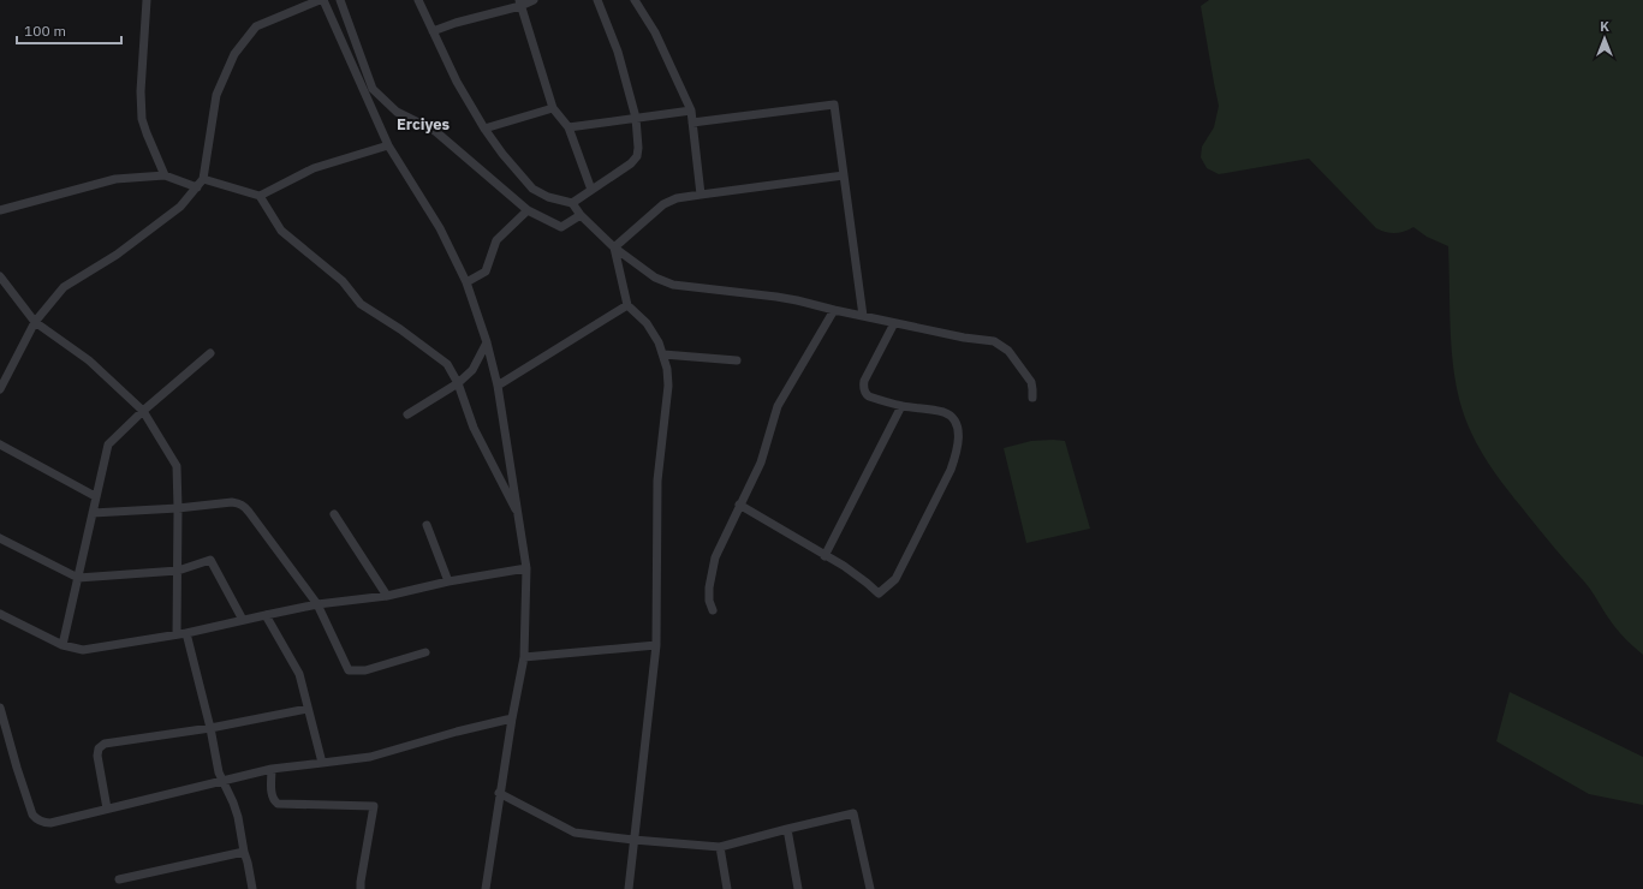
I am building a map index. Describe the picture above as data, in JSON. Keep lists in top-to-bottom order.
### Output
{
  "districts": ["Erciyes"],
  "scale_bar": "100 m",
  "north": "top"
}
